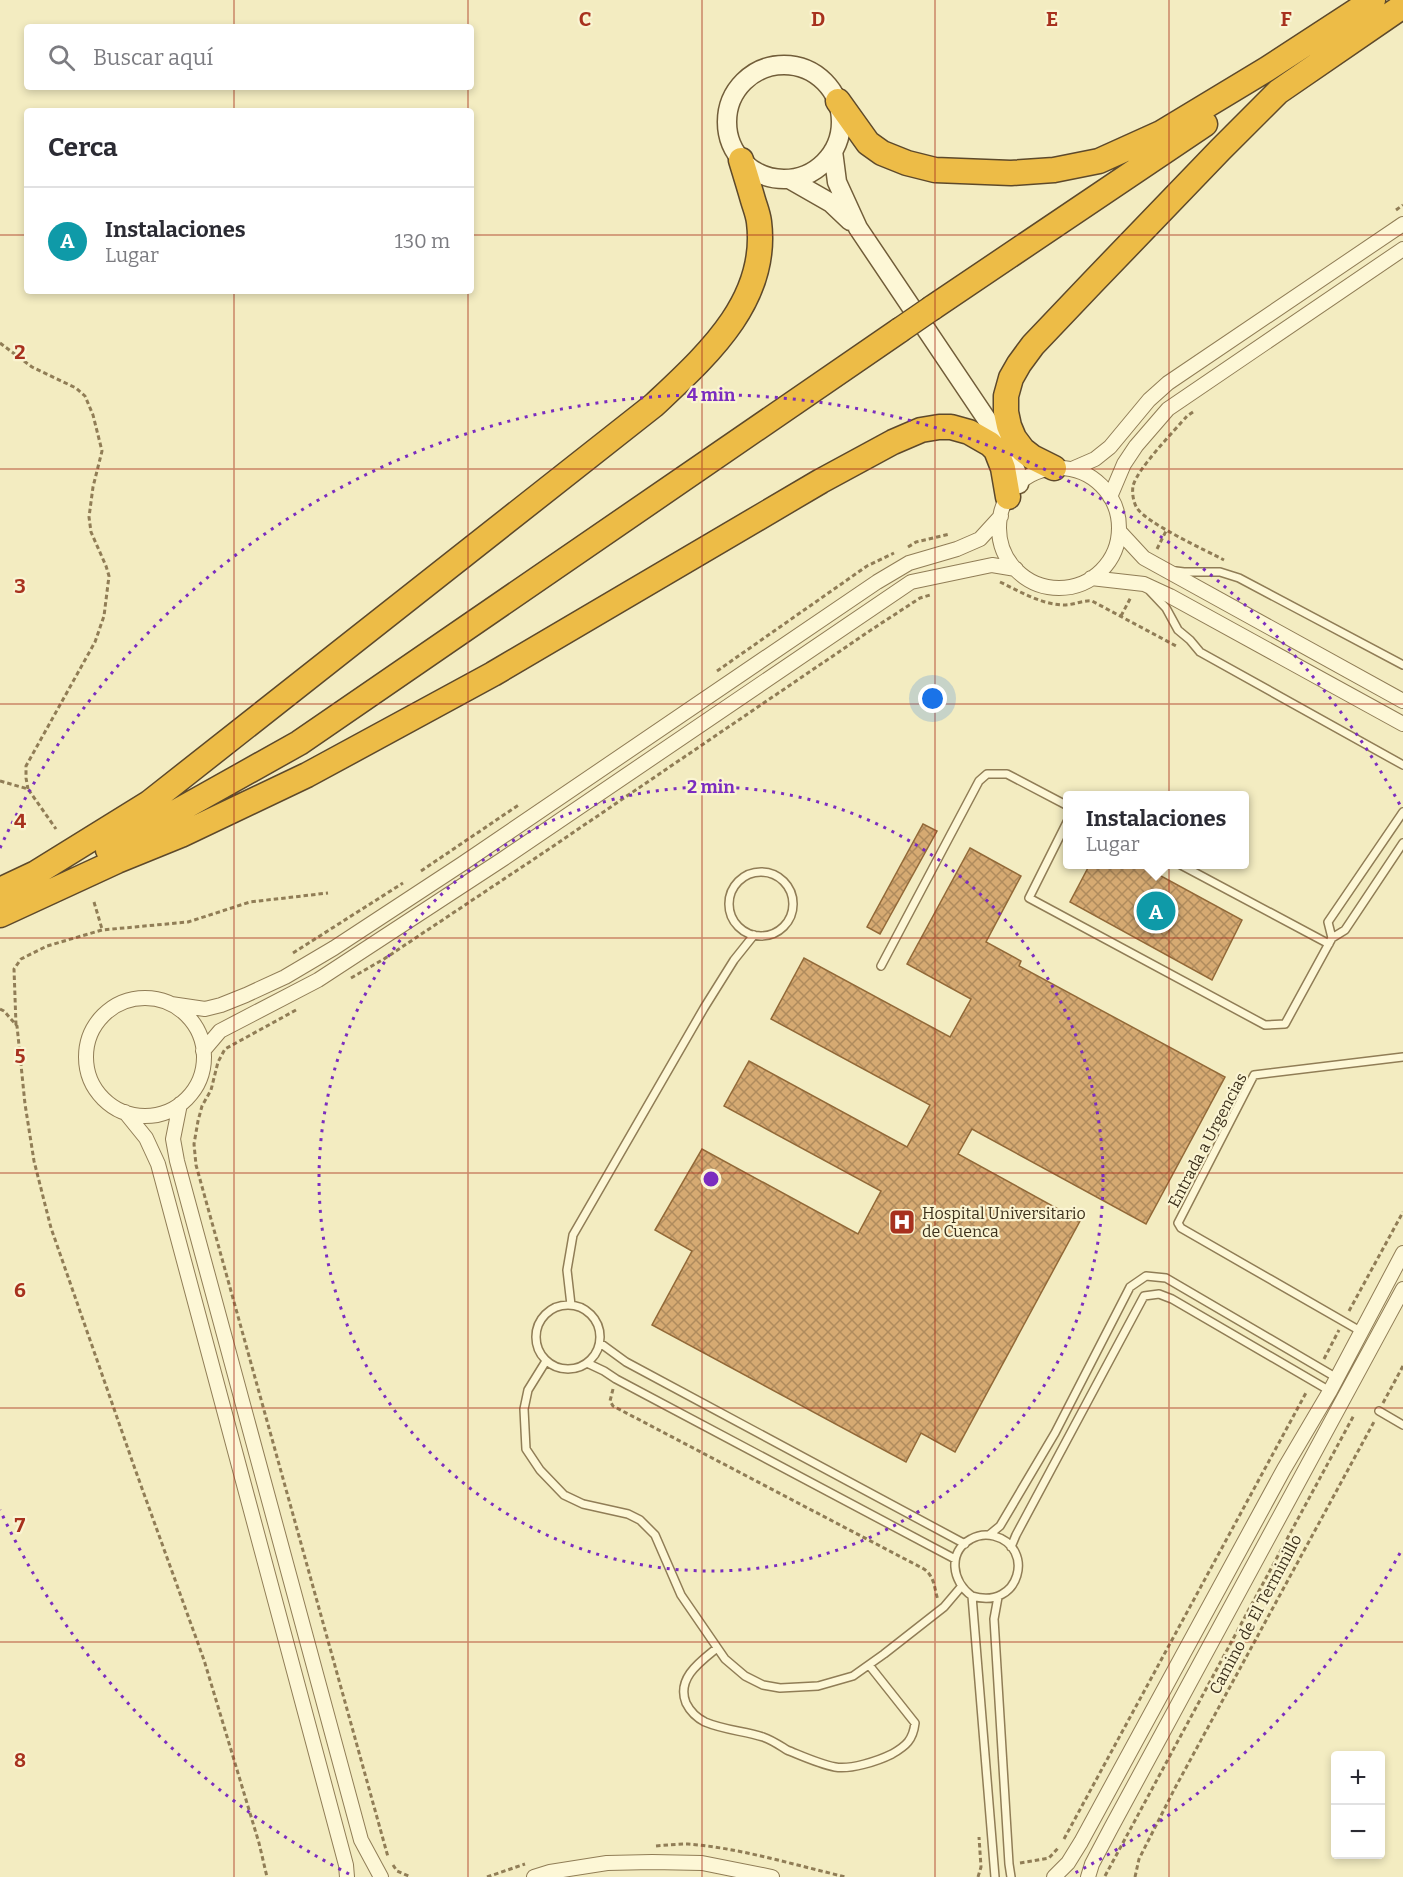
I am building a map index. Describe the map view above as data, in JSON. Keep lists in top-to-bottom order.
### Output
{
  "streets": {
    "lane": ["Entrada a Urgencias"],
    "path": ["Camino de El Terminillo"]
  },
  "places": {
    "hospital": ["Hospital Universitario de Cuenca"]
  },
  "page": {
    "search": "Buscar aquí",
    "heading": "Cerca",
    "list": [
      {
        "mark": "A",
        "name": "Instalaciones",
        "note": "Lugar",
        "value": "130 m"
      }
    ],
    "popup": ["Instalaciones", "Lugar"],
    "pins": "A",
    "map_buttons": ["+", "−"]
  },
  "grid": {
    "columns": [
      "C",
      "D",
      "E",
      "F"
    ],
    "rows": [
      "2",
      "3",
      "4",
      "5",
      "6",
      "7",
      "8"
    ]
  },
  "rings": ["4 min", "2 min"]
}
